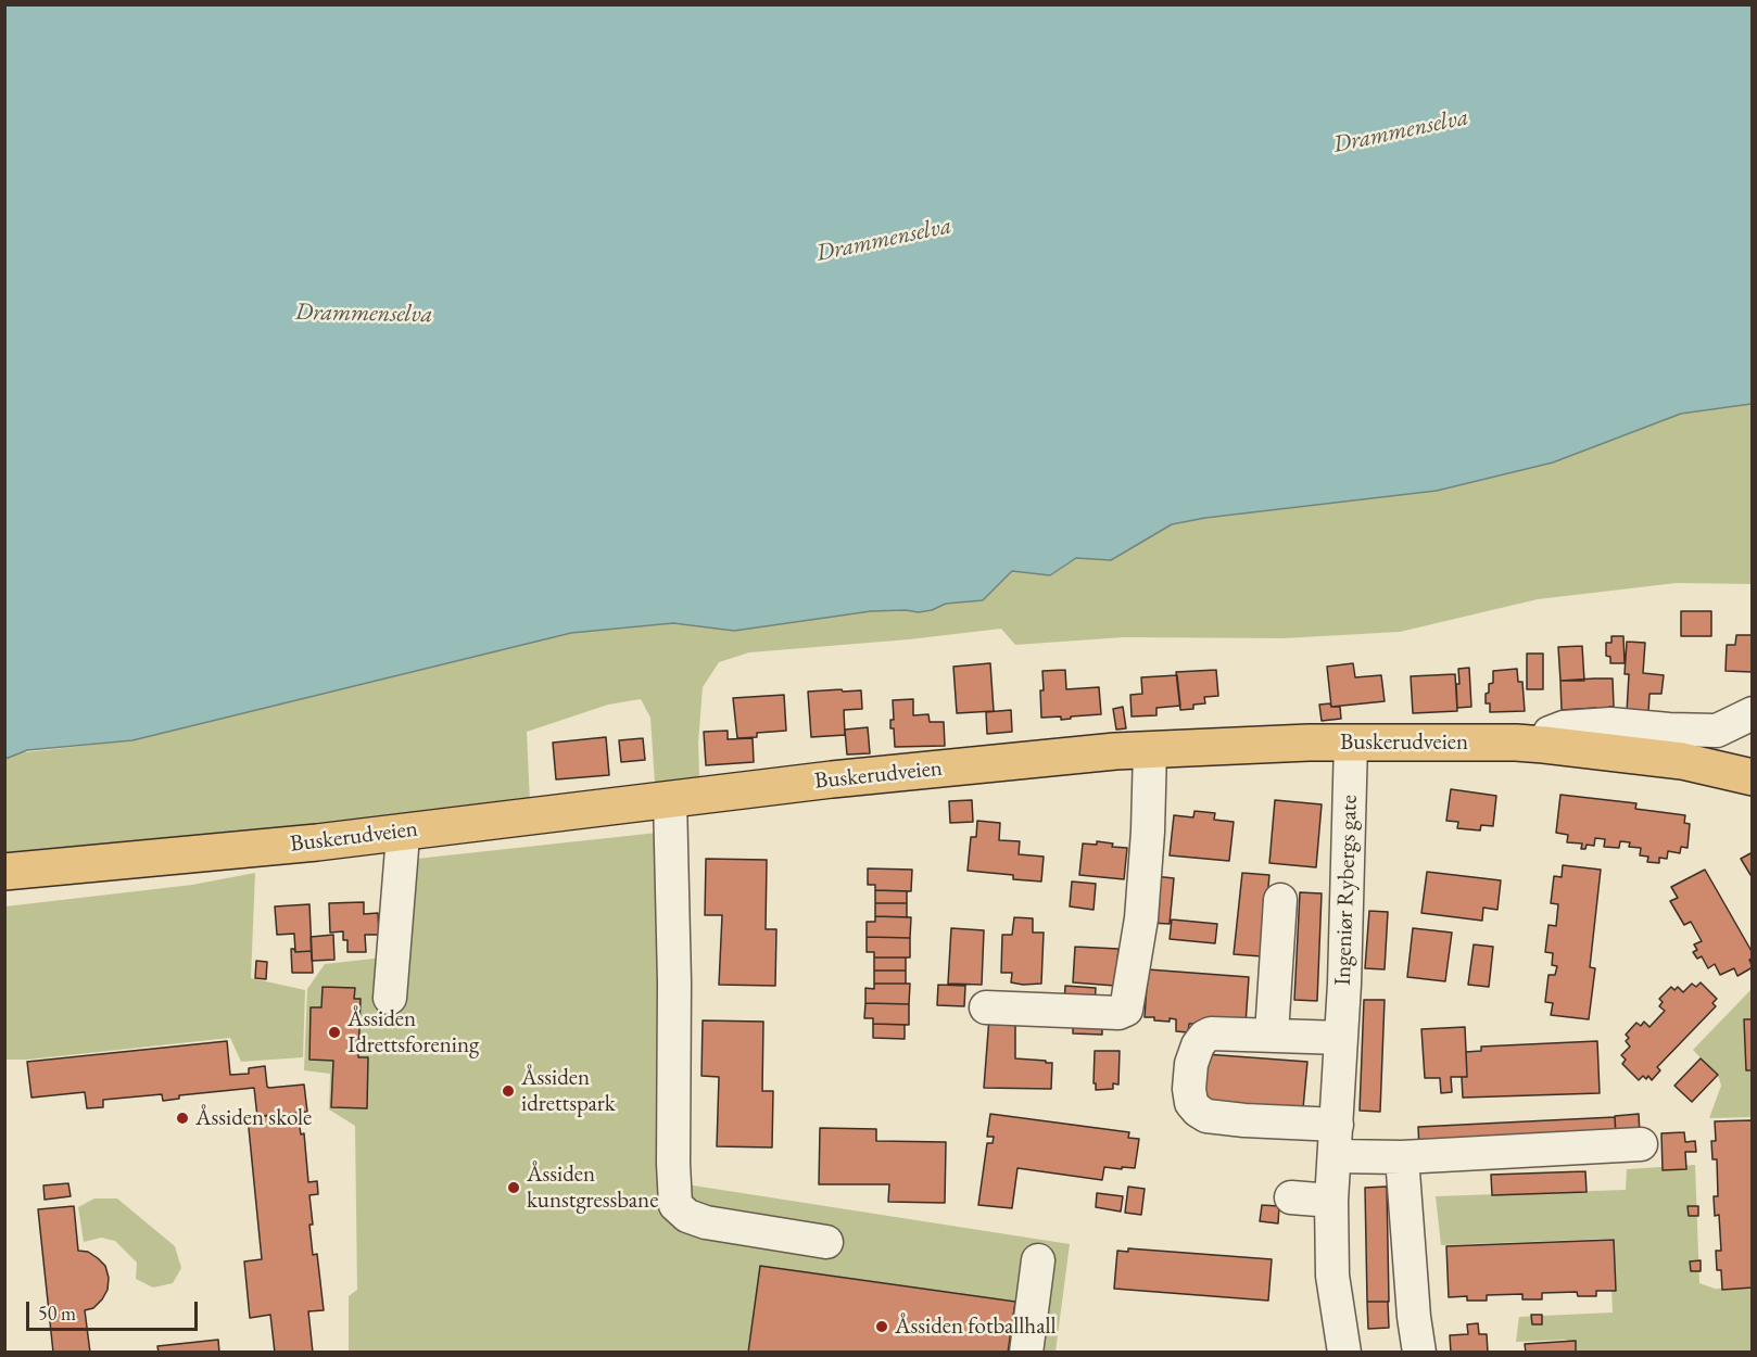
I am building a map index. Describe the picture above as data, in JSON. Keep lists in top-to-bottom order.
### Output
{
  "streets": {
    "main road": ["Buskerudveien"],
    "street": ["Ingeniør Rybergs gate"]
  },
  "crossings": [
    ["Buskerudveien", "Ingeniør Rybergs gate"]
  ],
  "water": ["Drammenselva"],
  "places": [
    "Åssiden Idrettsforening",
    "Åssiden idrettspark",
    "Åssiden skole",
    "Åssiden kunstgressbane",
    "Åssiden fotballhall"
  ],
  "scale_bar": "50 m"
}
